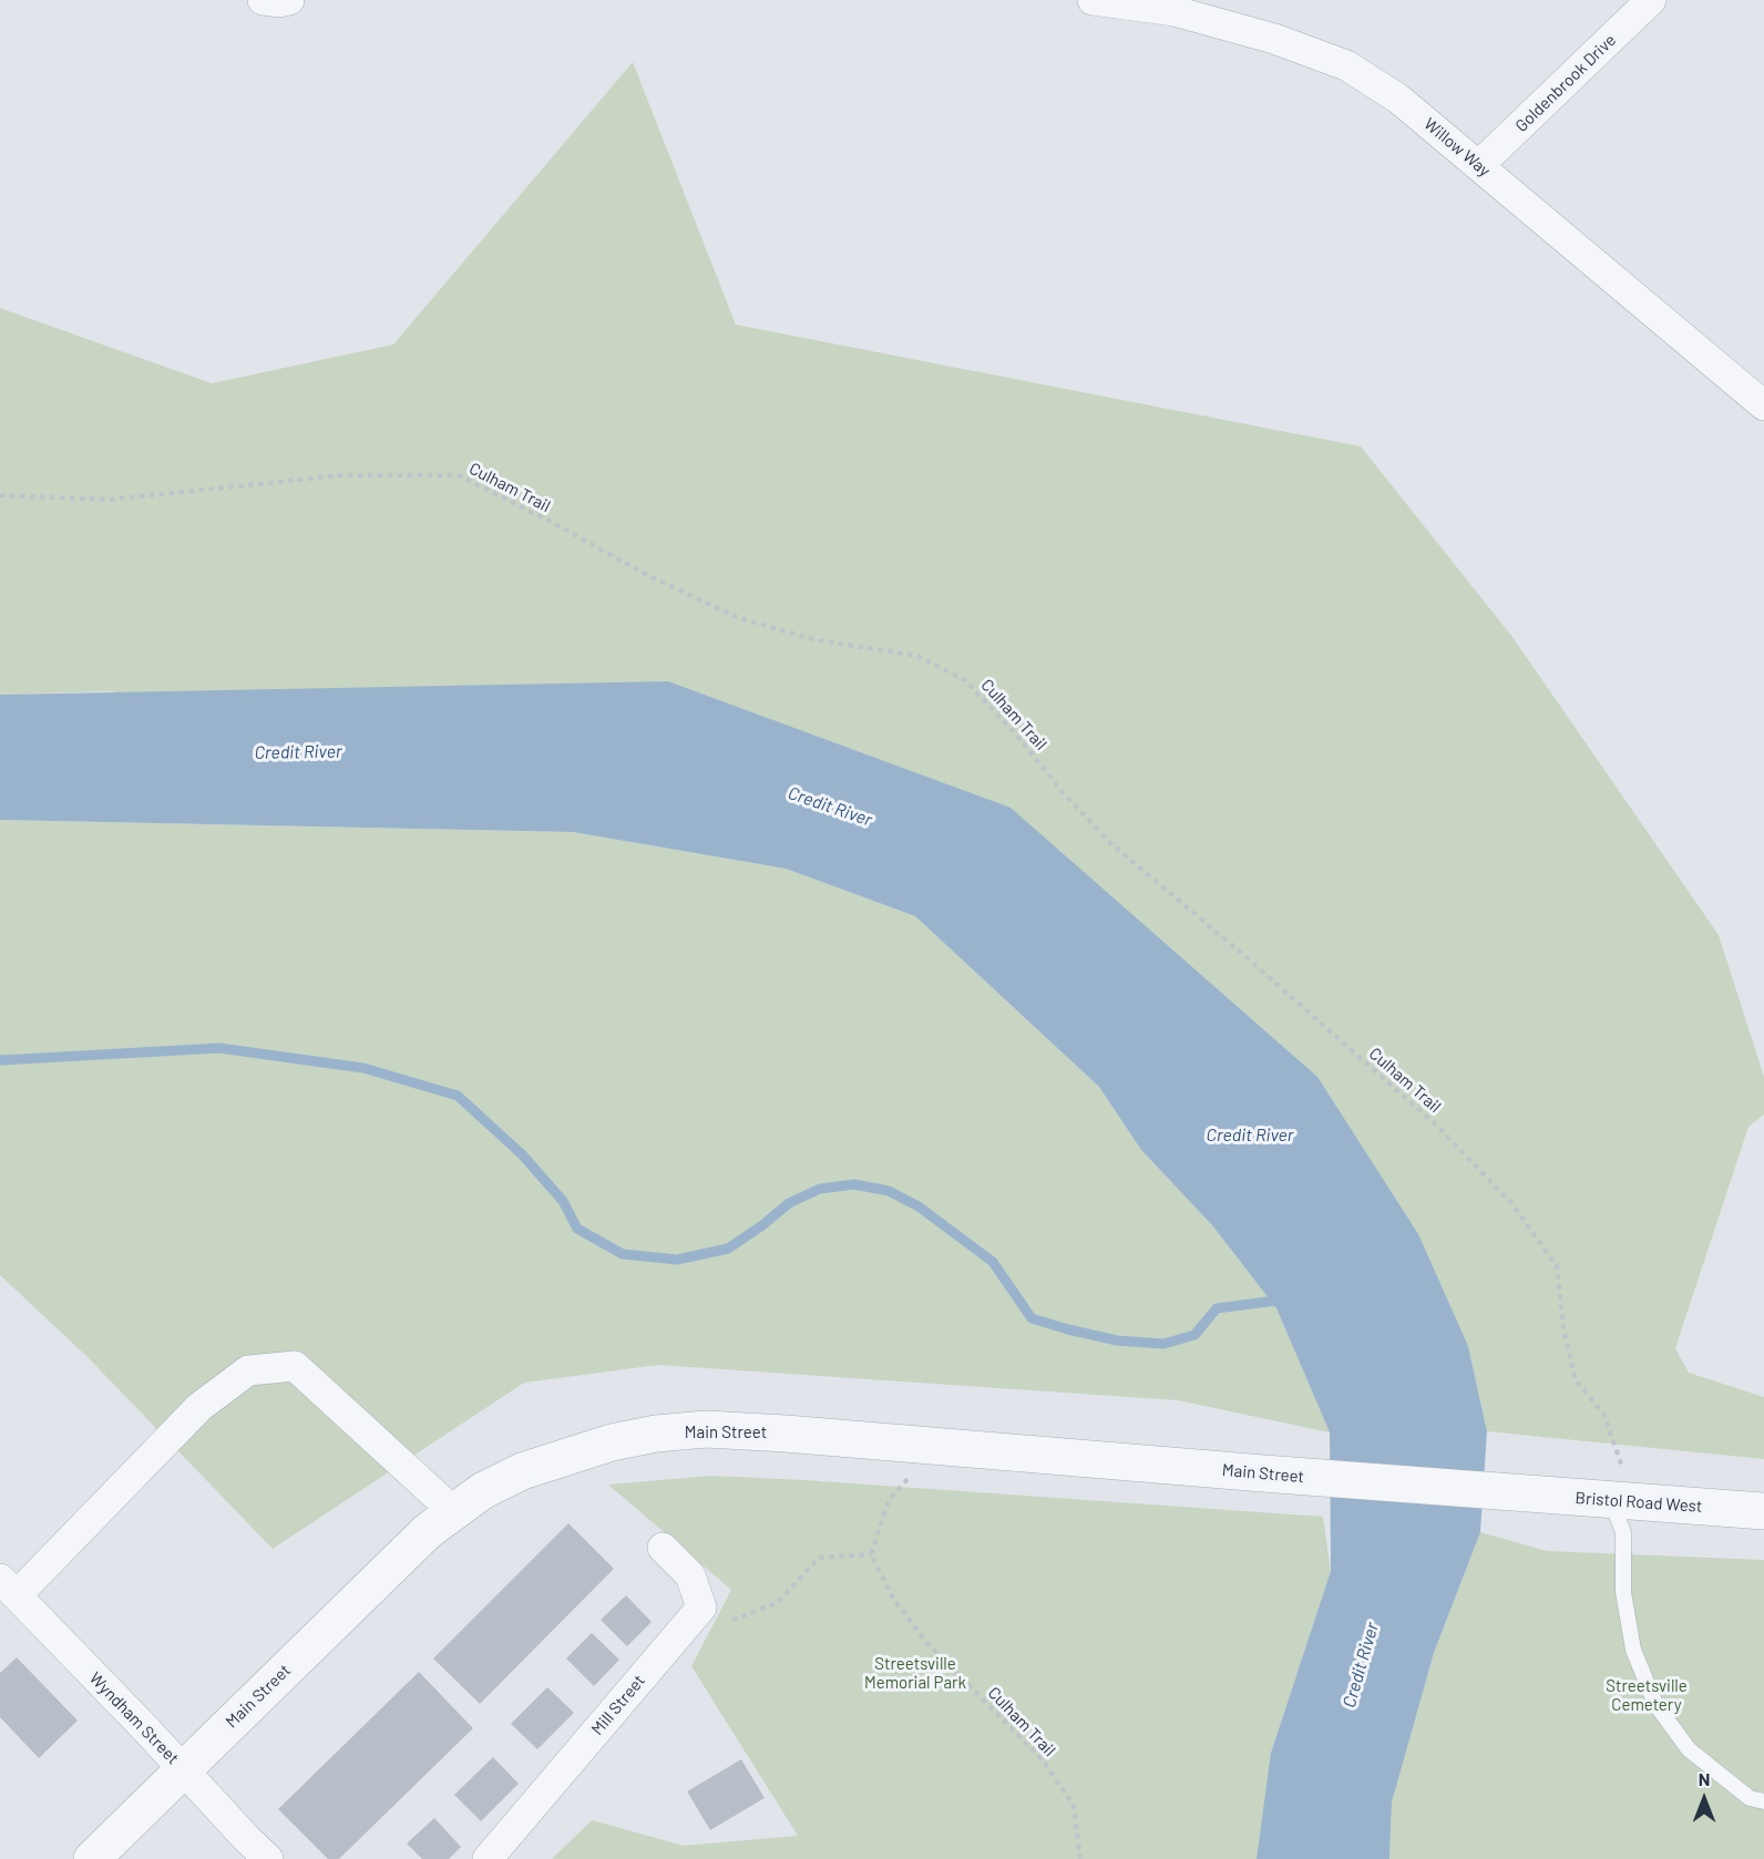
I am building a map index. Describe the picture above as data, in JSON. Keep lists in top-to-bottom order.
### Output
{
  "streets": {
    "street": [
      "Goldenbrook Drive",
      "Willow Way",
      "Main Street",
      "Bristol Road West",
      "Mill Street",
      "Wyndham Street"
    ],
    "path": ["Culham Trail"]
  },
  "crossings": [
    ["Goldenbrook Drive", "Willow Way"],
    ["Culham Trail", "Bristol Road West"],
    ["Main Street", "Bristol Road West"],
    ["Main Street", "Wyndham Street"]
  ],
  "water": ["Credit River"],
  "parks": ["Streetsville Memorial Park", "Streetsville Cemetery"],
  "north": "top"
}
